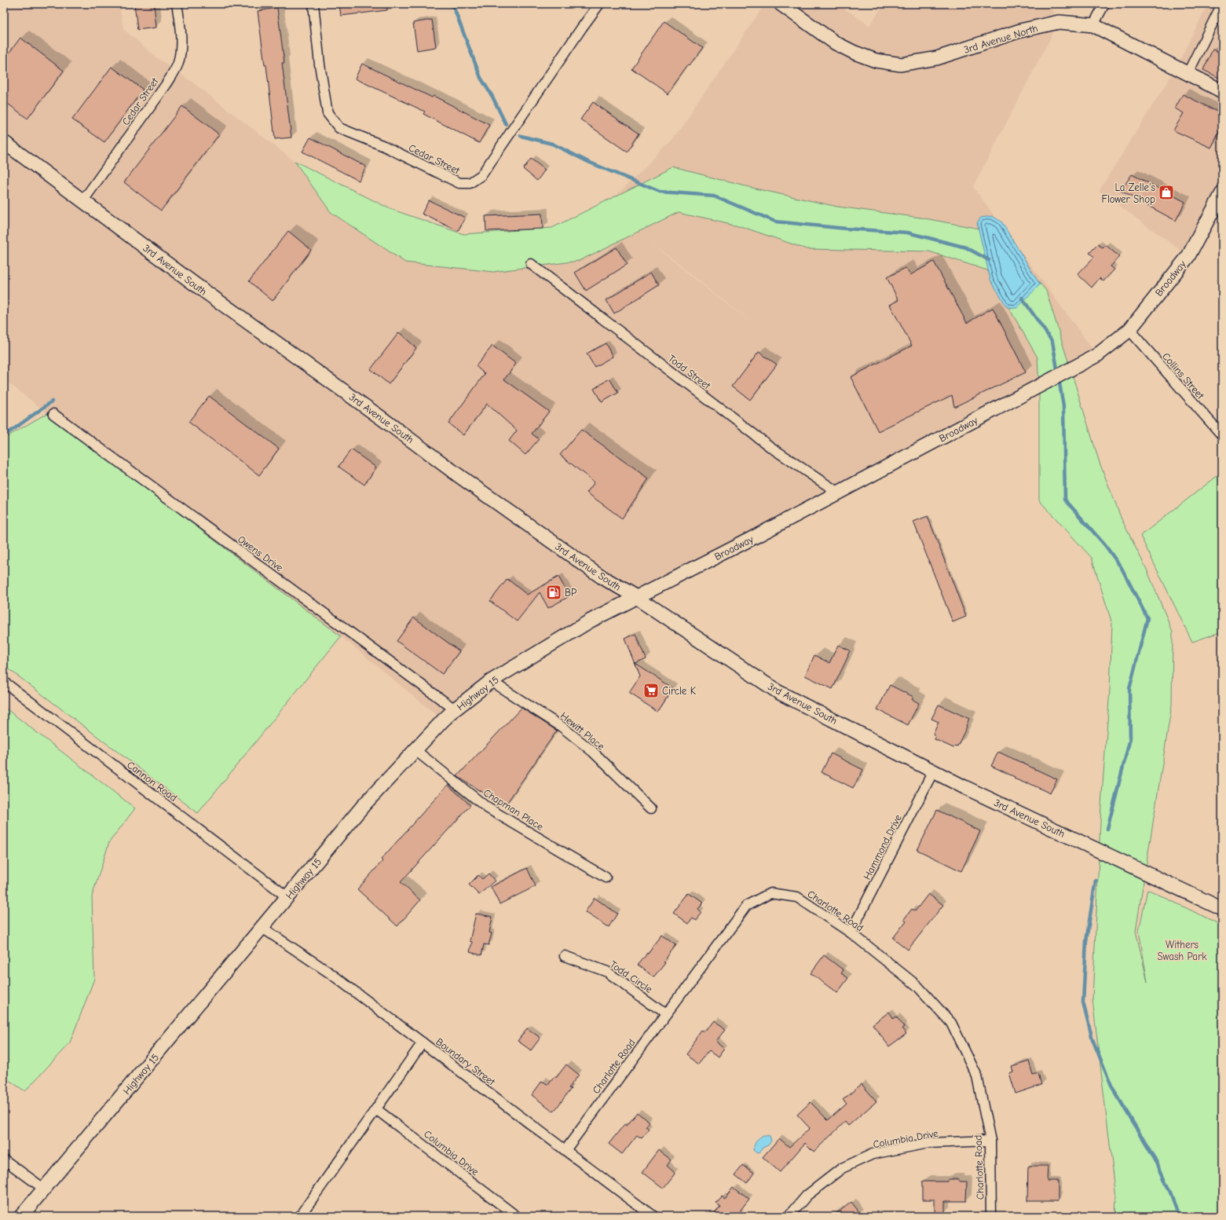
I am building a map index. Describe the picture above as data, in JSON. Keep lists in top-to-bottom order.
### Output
{
  "streets": {
    "main road": [
      "3rd Avenue North",
      "3rd Avenue South",
      "Broadway",
      "Highway 15"
    ],
    "street": [
      "Cedar Street",
      "Todd Street",
      "Collins Street",
      "Owens Drive",
      "Hewitt Place",
      "Cannon Road",
      "Chapman Place",
      "Hammond Drive",
      "Charlotte Road",
      "Todd Circle",
      "Boundary Street",
      "Columbia Drive"
    ]
  },
  "crossings": [
    ["Cedar Street", "3rd Avenue South"],
    ["3rd Avenue South", "Broadway"],
    ["3rd Avenue South", "Highway 15"],
    ["3rd Avenue South", "Hammond Drive"],
    ["Broadway", "Todd Street"],
    ["Broadway", "Collins Street"],
    ["Broadway", "Highway 15"],
    ["Owens Drive", "Highway 15"],
    ["Highway 15", "Hewitt Place"],
    ["Highway 15", "Cannon Road"],
    ["Highway 15", "Chapman Place"],
    ["Highway 15", "Boundary Street"],
    ["Hammond Drive", "Charlotte Road"],
    ["Charlotte Road", "Todd Circle"],
    ["Charlotte Road", "Boundary Street"],
    ["Charlotte Road", "Columbia Drive"]
  ],
  "parks": ["Withers Swash Park"],
  "places": {
    "shop": ["La Zelle's Flower Shop"],
    "fuel station": ["BP"],
    "supermarket": ["Circle K"]
  }
}
